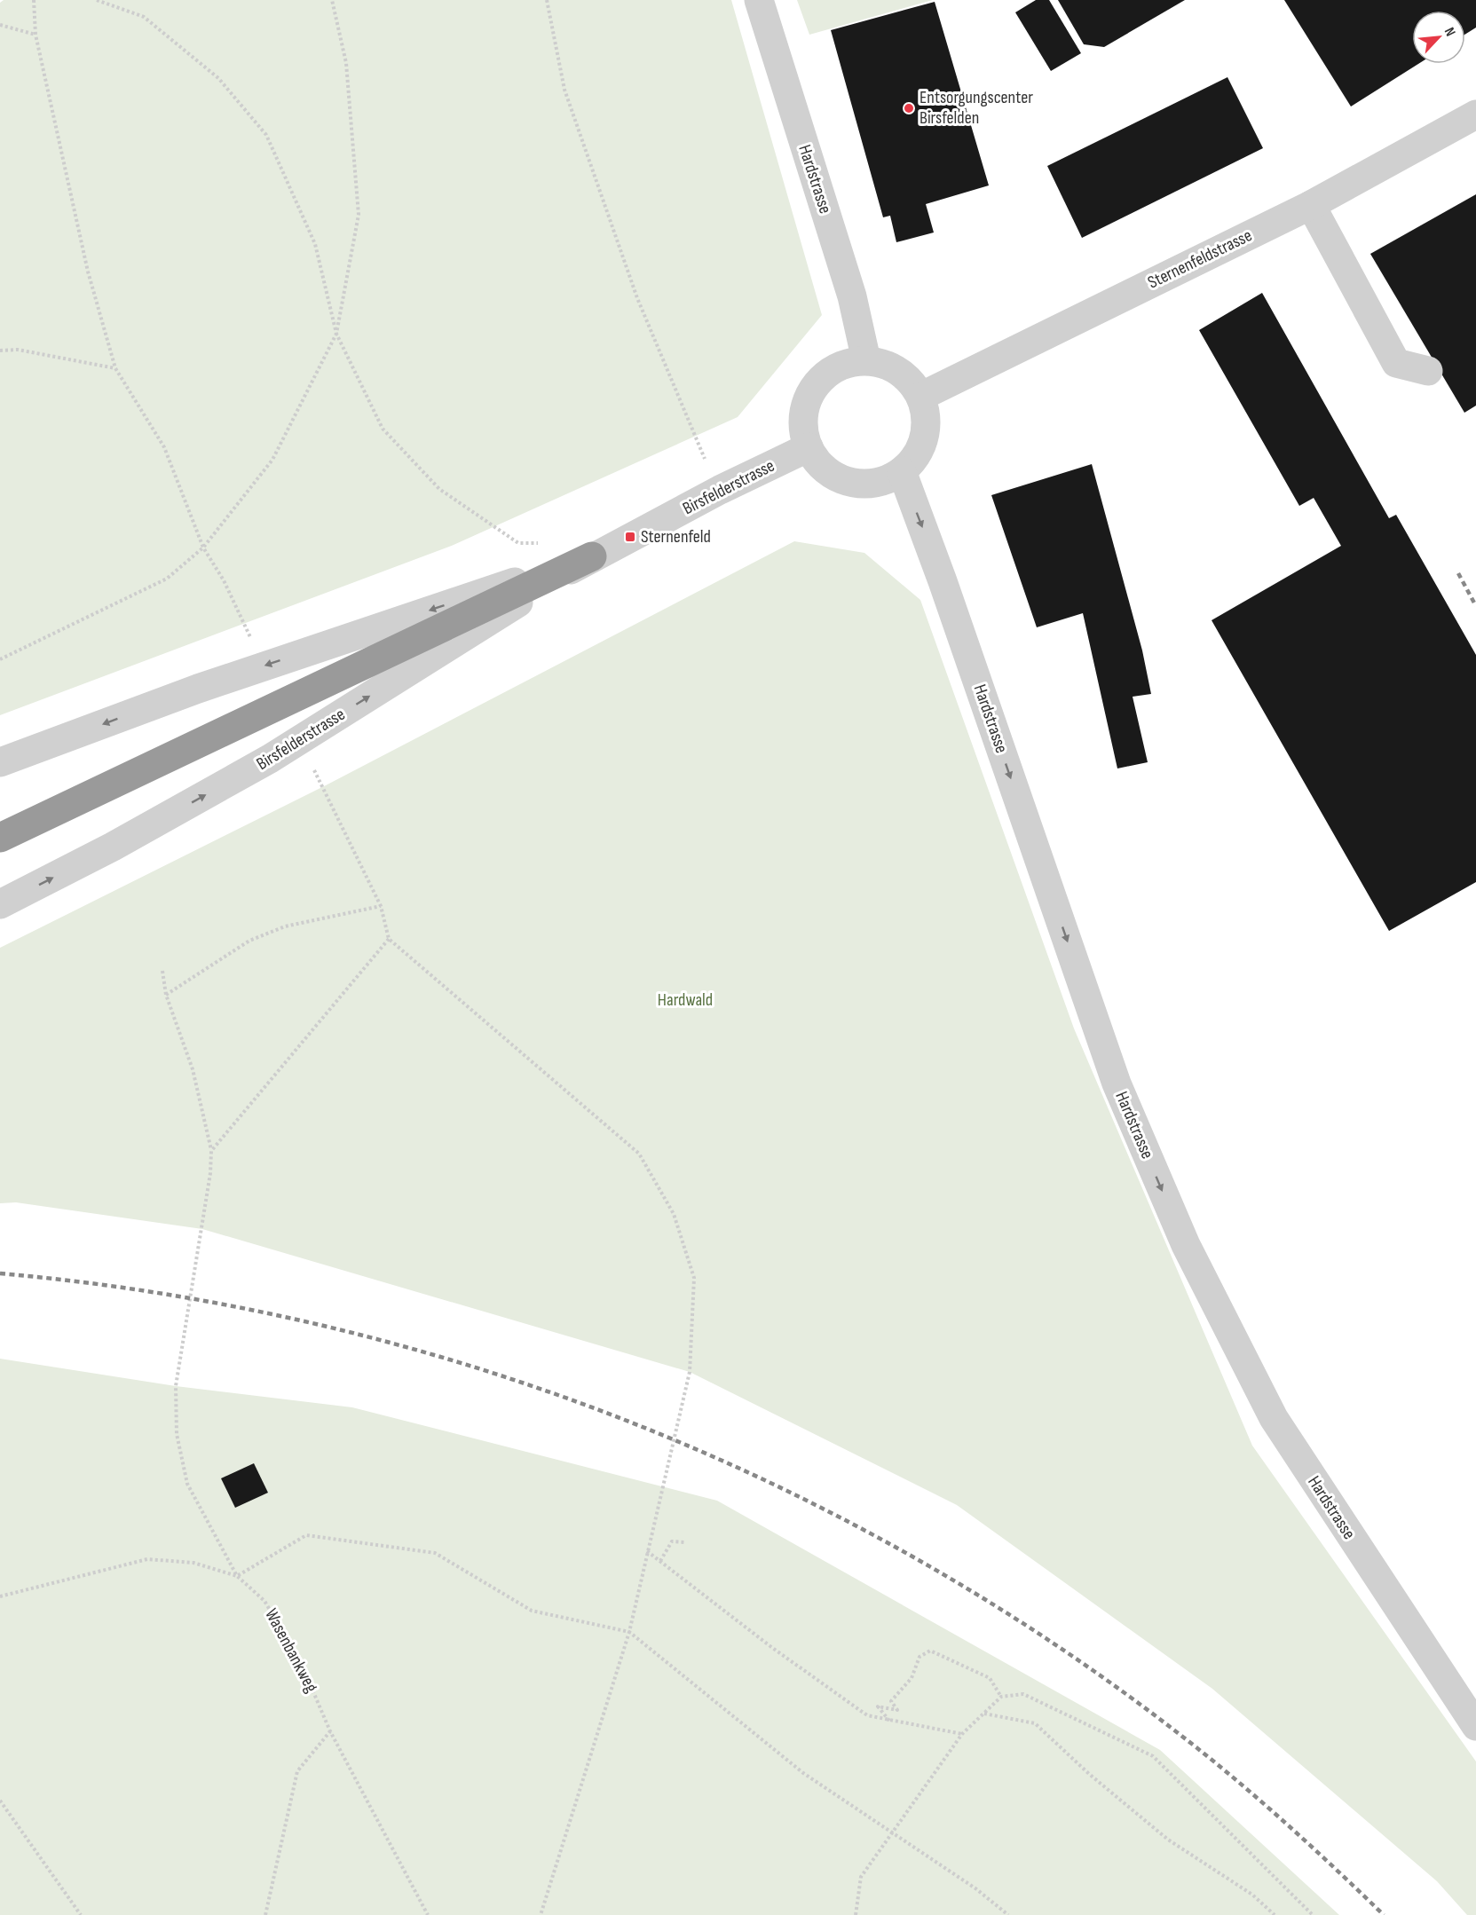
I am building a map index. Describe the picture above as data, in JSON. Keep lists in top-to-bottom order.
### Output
{
  "streets": {
    "street": ["Hardstrasse", "Sternenfeldstrasse", "Birsfelderstrasse"],
    "path": ["Wasenbankweg"]
  },
  "crossings": [
    ["Hardstrasse", "Sternenfeldstrasse"],
    ["Hardstrasse", "Birsfelderstrasse"],
    ["Sternenfeldstrasse", "Birsfelderstrasse"]
  ],
  "one_way": ["Hardstrasse"],
  "parks": ["Hardwald"],
  "places": {
    "other": ["Entsorgungscenter Birsfelden"],
    "transit": ["Sternenfeld"]
  },
  "north": "top right"
}
